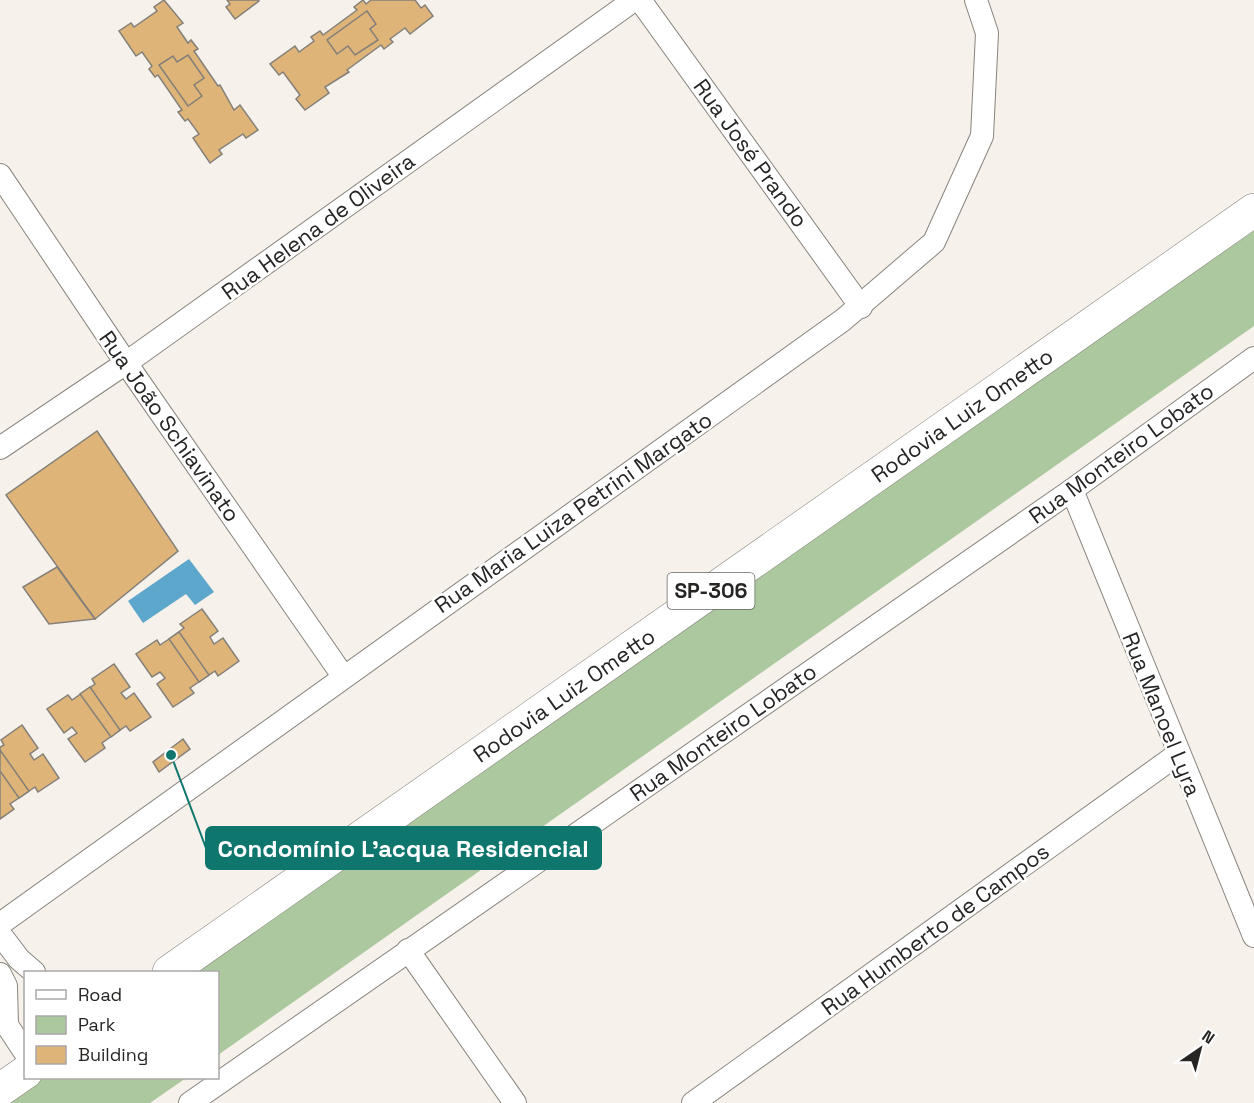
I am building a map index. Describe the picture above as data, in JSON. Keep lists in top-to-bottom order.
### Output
{
  "streets": {
    "main road": ["Rodovia Luiz Ometto", "SP-306"],
    "street": [
      "Rua José Prando",
      "Rua Helena de Oliveira",
      "Rua João Schiavinato",
      "Rua Monteiro Lobato",
      "Rua Maria Luiza Petrini Margato",
      "Rua Manoel Lyra",
      "Rua Humberto de Campos"
    ]
  },
  "crossings": [
    ["Rua José Prando", "Rua Maria Luiza Petrini Margato"],
    ["Rua Helena de Oliveira", "Rua João Schiavinato"],
    ["Rua João Schiavinato", "Rua Maria Luiza Petrini Margato"],
    ["Rua Monteiro Lobato", "Rua Manoel Lyra"],
    ["Rua Manoel Lyra", "Rua Humberto de Campos"]
  ],
  "places": ["Condomínio L’acqua Residencial"],
  "legend": ["Road", "Park", "Building"],
  "north": "top right"
}
